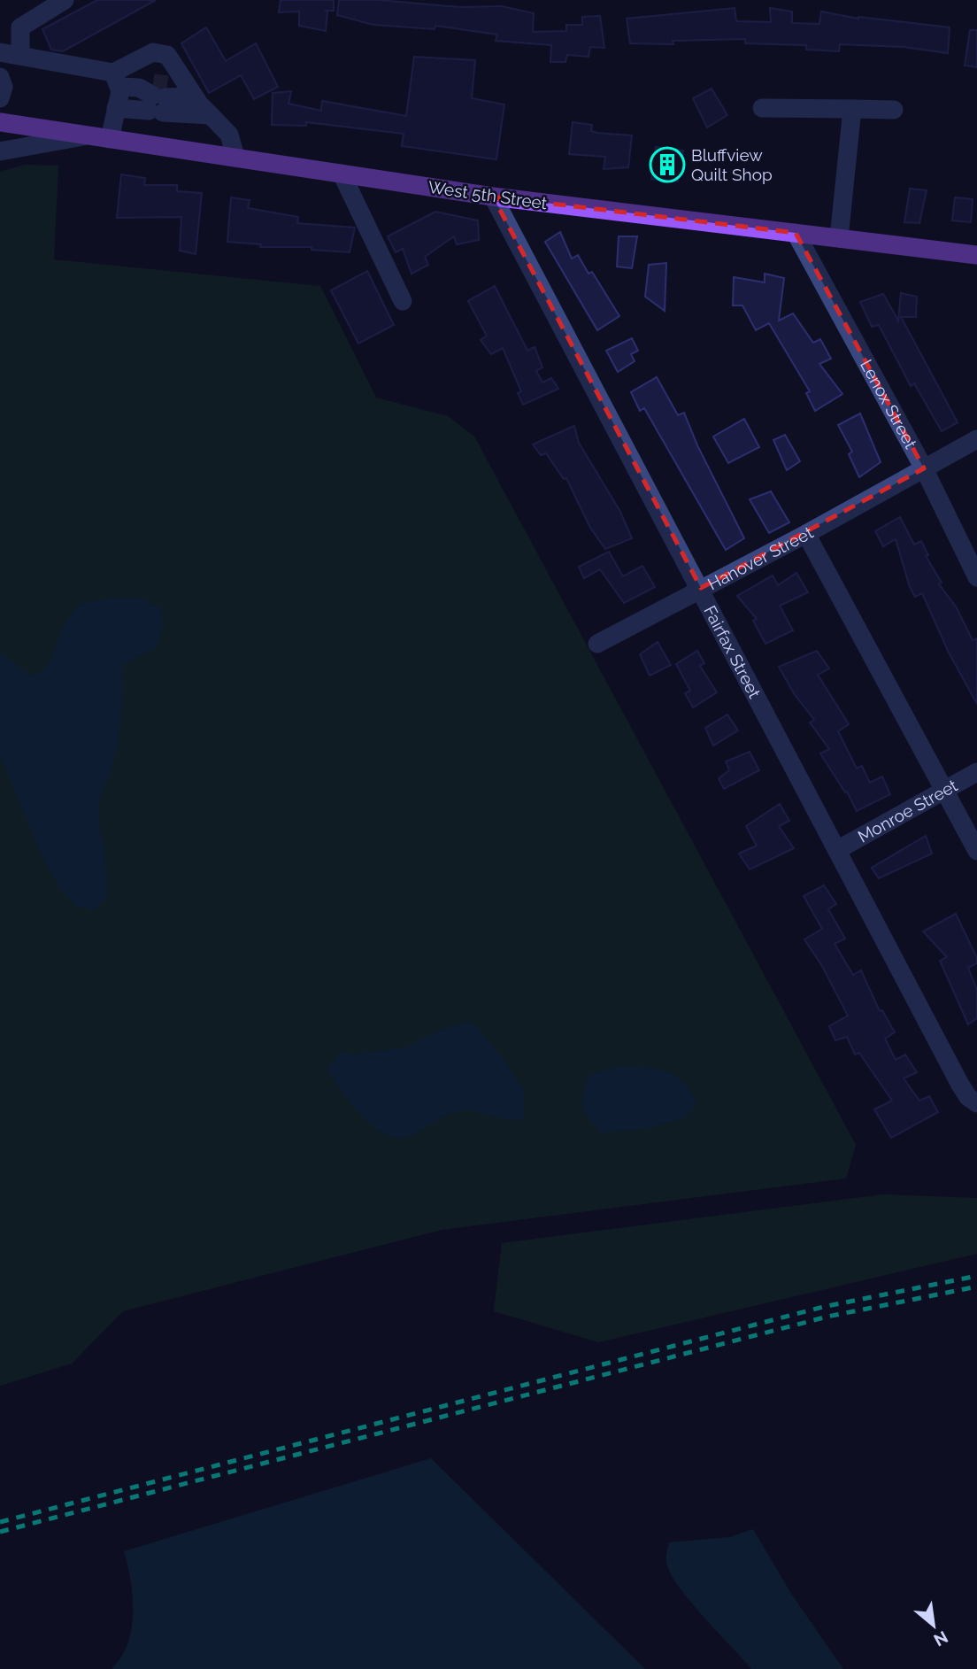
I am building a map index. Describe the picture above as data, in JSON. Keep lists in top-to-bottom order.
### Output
{
  "streets": {
    "main road": ["West 5th Street"],
    "street": [
      "Lenox Street",
      "Hanover Street",
      "Fairfax Street",
      "Monroe Street"
    ]
  },
  "crossings": [
    ["West 5th Street", "Lenox Street"],
    ["West 5th Street", "Fairfax Street"],
    ["Lenox Street", "Hanover Street"],
    ["Hanover Street", "Fairfax Street"],
    ["Fairfax Street", "Monroe Street"]
  ],
  "places": {
    "building": ["Bluffview Quilt Shop"]
  },
  "north": "bottom right"
}
